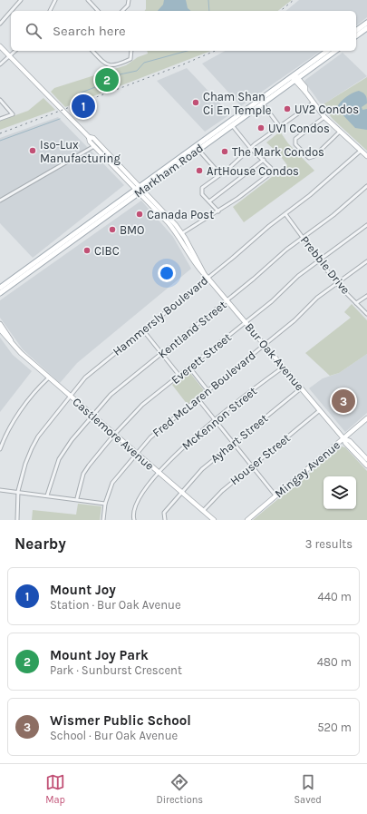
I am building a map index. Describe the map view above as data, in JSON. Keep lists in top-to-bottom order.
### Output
{
  "streets": {
    "main road": ["Markham Road"],
    "street": [
      "Prebble Drive",
      "Hammersly Boulevard",
      "Kentland Street",
      "Bur Oak Avenue",
      "Everett Street",
      "Fred McLaren Boulevard",
      "McKennon Street",
      "Castlemore Avenue",
      "Ayhart Street",
      "Houser Street",
      "Mingay Avenue"
    ]
  },
  "crossings": [
    ["Markham Road", "Bur Oak Avenue"],
    ["Prebble Drive", "Hammersly Boulevard"],
    ["Prebble Drive", "Kentland Street"],
    ["Prebble Drive", "Everett Street"],
    ["Prebble Drive", "Fred McLaren Boulevard"],
    ["Hammersly Boulevard", "Bur Oak Avenue"],
    ["Hammersly Boulevard", "Castlemore Avenue"],
    ["Kentland Street", "Bur Oak Avenue"],
    ["Kentland Street", "Castlemore Avenue"],
    ["Bur Oak Avenue", "Everett Street"],
    ["Bur Oak Avenue", "Fred McLaren Boulevard"],
    ["Bur Oak Avenue", "McKennon Street"],
    ["Bur Oak Avenue", "Ayhart Street"],
    ["Bur Oak Avenue", "Houser Street"],
    ["Bur Oak Avenue", "Mingay Avenue"],
    ["Everett Street", "Castlemore Avenue"],
    ["Fred McLaren Boulevard", "Castlemore Avenue"],
    ["McKennon Street", "Castlemore Avenue"],
    ["Castlemore Avenue", "Ayhart Street"],
    ["Castlemore Avenue", "Houser Street"]
  ],
  "places": [
    "Cham Shan Ci En Temple",
    "UV2 Condos",
    "UV1 Condos",
    "Iso-Lux Manufacturing",
    "The Mark Condos",
    "ArtHouse Condos",
    "Canada Post",
    "BMO",
    "CIBC"
  ],
  "page": {
    "search": "Search here",
    "pins": ["2", "1", "3"],
    "heading": ["Nearby", "3 results"],
    "list": [
      {
        "mark": "1",
        "name": "Mount Joy",
        "note": "Station · Bur Oak Avenue",
        "value": "440 m"
      },
      {
        "mark": "2",
        "name": "Mount Joy Park",
        "note": "Park · Sunburst Crescent",
        "value": "480 m"
      },
      {
        "mark": "3",
        "name": "Wismer Public School",
        "note": "School · Bur Oak Avenue",
        "value": "520 m"
      }
    ],
    "nav": ["Map", "Directions", "Saved"]
  }
}
